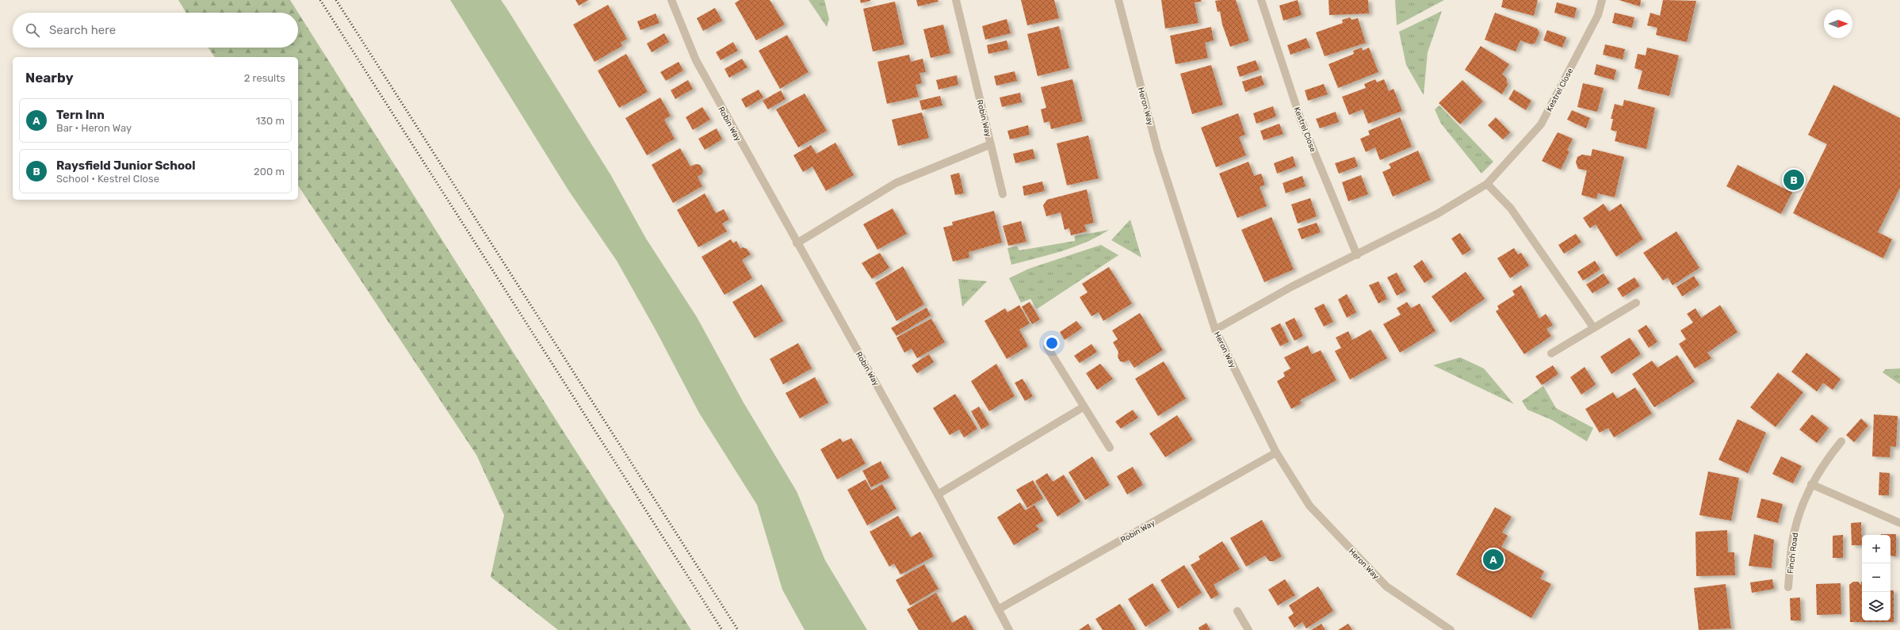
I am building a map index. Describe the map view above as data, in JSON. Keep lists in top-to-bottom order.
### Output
{
  "streets": {
    "street": [
      "Kestrel Close",
      "Heron Way",
      "Robin Way",
      "Finch Road"
    ]
  },
  "crossings": [
    ["Kestrel Close", "Heron Way"],
    ["Heron Way", "Robin Way"]
  ],
  "north": "right",
  "page": {
    "search": "Search here",
    "heading": ["Nearby", "2 results"],
    "list": [
      {
        "mark": "A",
        "name": "Tern Inn",
        "note": "Bar · Heron Way",
        "value": "130 m"
      },
      {
        "mark": "B",
        "name": "Raysfield Junior School",
        "note": "School · Kestrel Close",
        "value": "200 m"
      }
    ],
    "pins": ["B", "A"],
    "map_buttons": ["+", "−"]
  }
}
